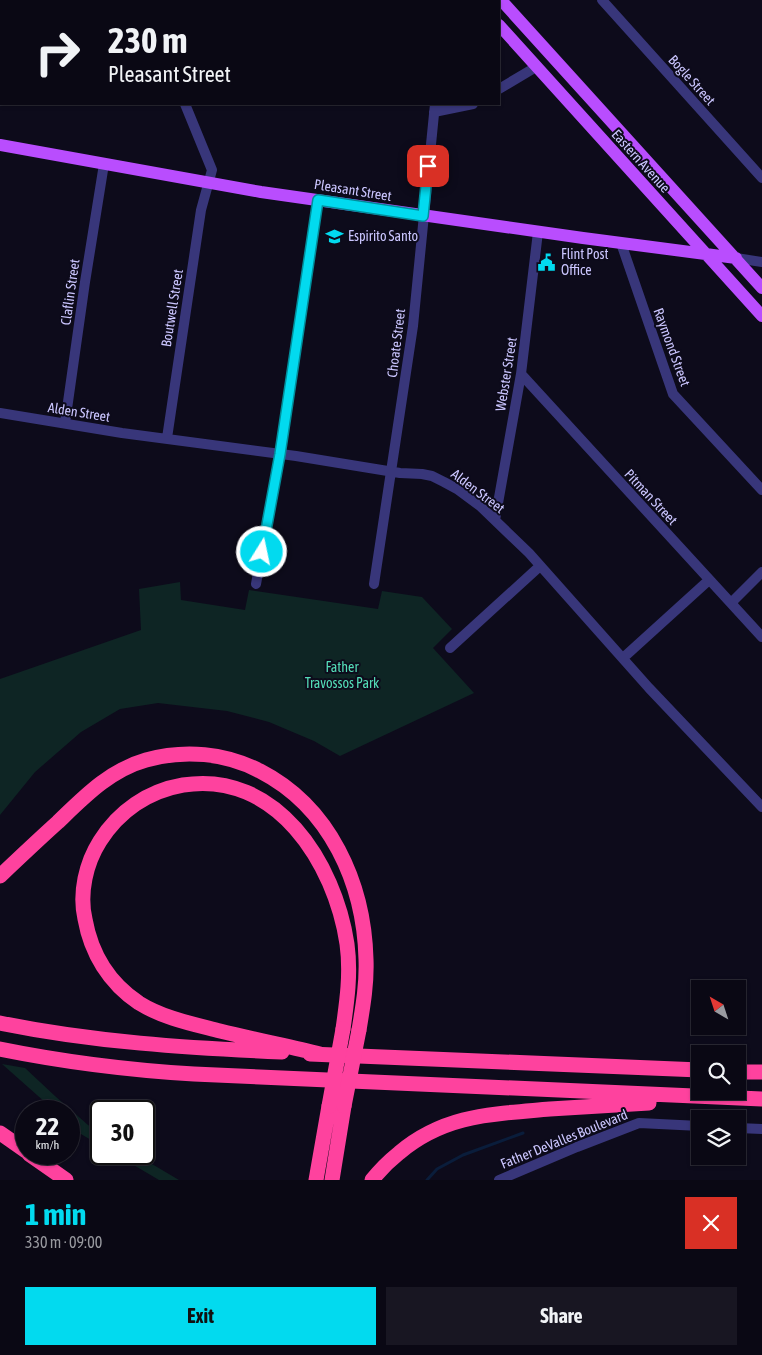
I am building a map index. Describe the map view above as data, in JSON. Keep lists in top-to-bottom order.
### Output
{
  "streets": {
    "main road": ["Eastern Avenue", "Pleasant Street"],
    "street": [
      "Bogle Street",
      "Claflin Street",
      "Boutwell Street",
      "Choate Street",
      "Raymond Street",
      "Webster Street",
      "Alden Street",
      "Pitman Street",
      "Father DeValles Boulevard"
    ]
  },
  "crossings": [
    ["Eastern Avenue", "Pleasant Street"],
    ["Pleasant Street", "Claflin Street"],
    ["Pleasant Street", "Boutwell Street"],
    ["Pleasant Street", "Choate Street"],
    ["Pleasant Street", "Raymond Street"],
    ["Pleasant Street", "Webster Street"],
    ["Claflin Street", "Alden Street"],
    ["Boutwell Street", "Alden Street"],
    ["Choate Street", "Alden Street"],
    ["Webster Street", "Alden Street"],
    ["Webster Street", "Pitman Street"]
  ],
  "parks": ["Father Travossos Park"],
  "places": {
    "school or university": ["Espirito Santo"],
    "public building": ["Flint Post Office"]
  },
  "north": "top left",
  "page": {
    "turn": ["230 m", "Pleasant Street"],
    "speed": "22 km/h",
    "limit": "30",
    "heading": ["1 min", "330 m · 09:00"],
    "buttons": ["Exit", "Share"]
  }
}
